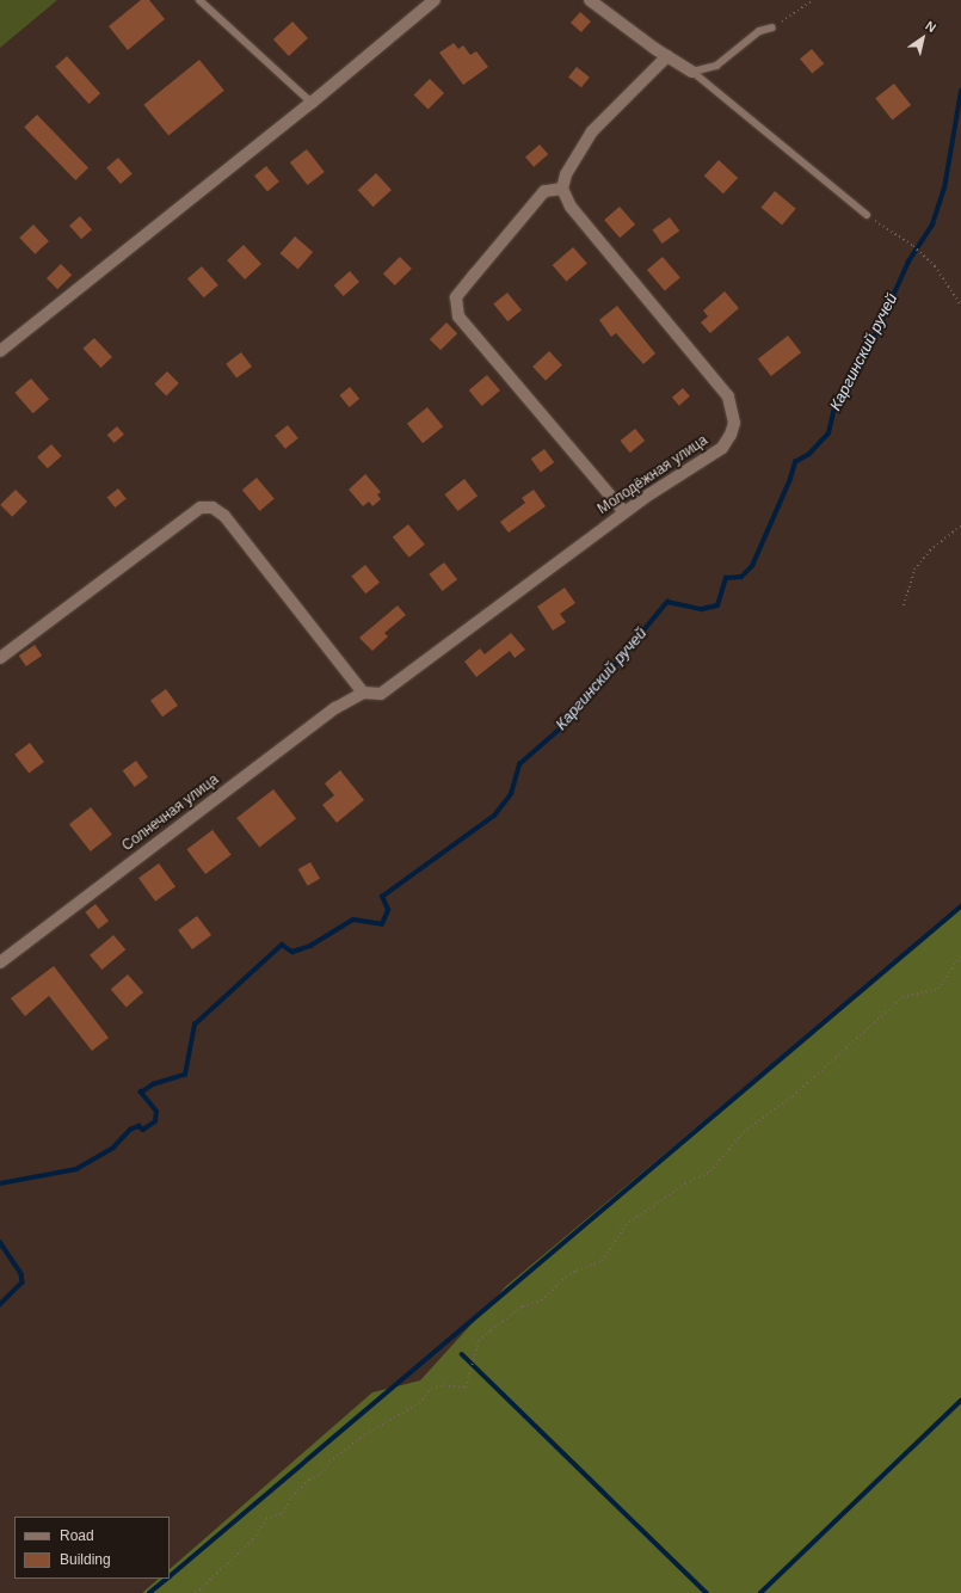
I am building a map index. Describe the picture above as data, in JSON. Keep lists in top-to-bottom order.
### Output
{
  "streets": {
    "street": ["Молодёжная улица", "Солнечная улица"]
  },
  "crossings": [
    ["Молодёжная улица", "Солнечная улица"]
  ],
  "water": ["Каргинский ручей"],
  "legend": ["Road", "Building"],
  "north": "top right"
}
